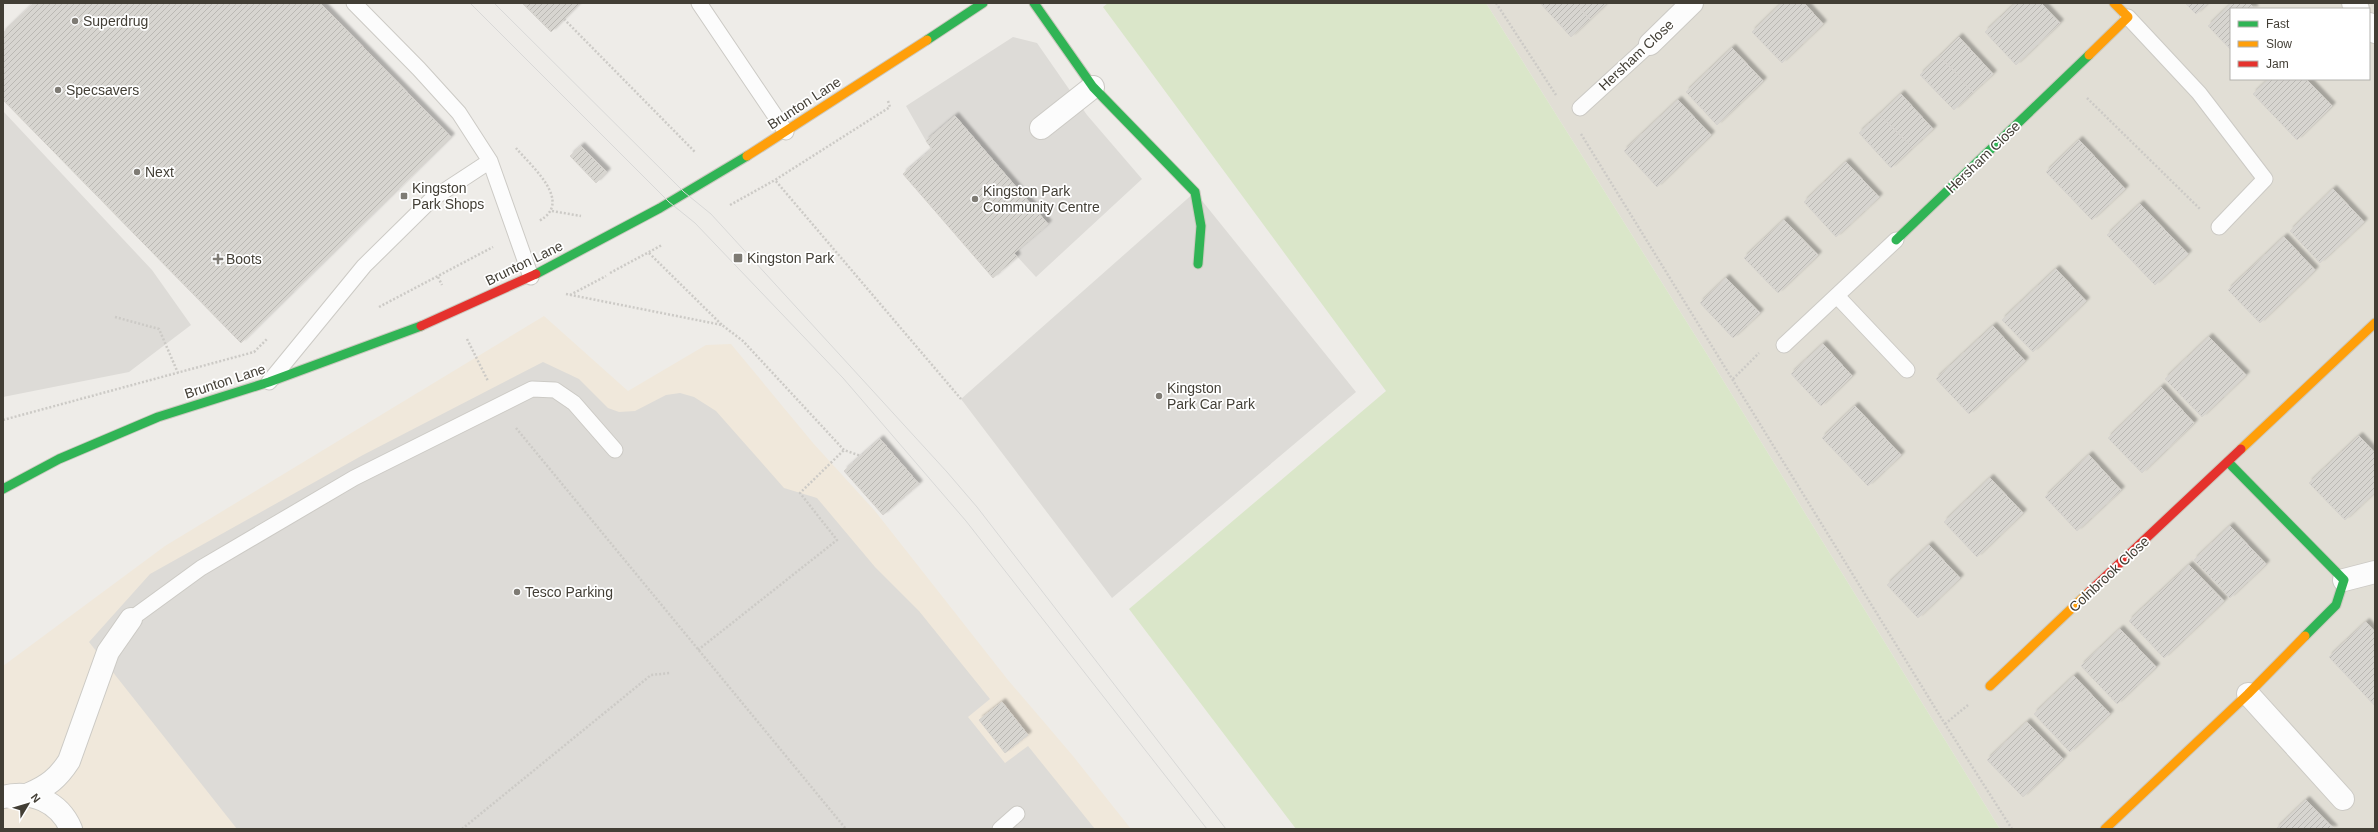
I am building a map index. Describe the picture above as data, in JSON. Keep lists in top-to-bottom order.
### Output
{
  "streets": {
    "street": ["Hersham Close", "Brunton Lane", "Colnbrook Close"]
  },
  "places": {
    "other": [
      "Superdrug",
      "Specsavers",
      "Next",
      "Kingston Park Community Centre",
      "Kingston Park Car Park",
      "Tesco Parking"
    ],
    "transit": ["Kingston Park Shops", "Kingston Park"],
    "health": ["Boots"]
  },
  "legend": ["Fast", "Slow", "Jam"],
  "north": "top right"
}
